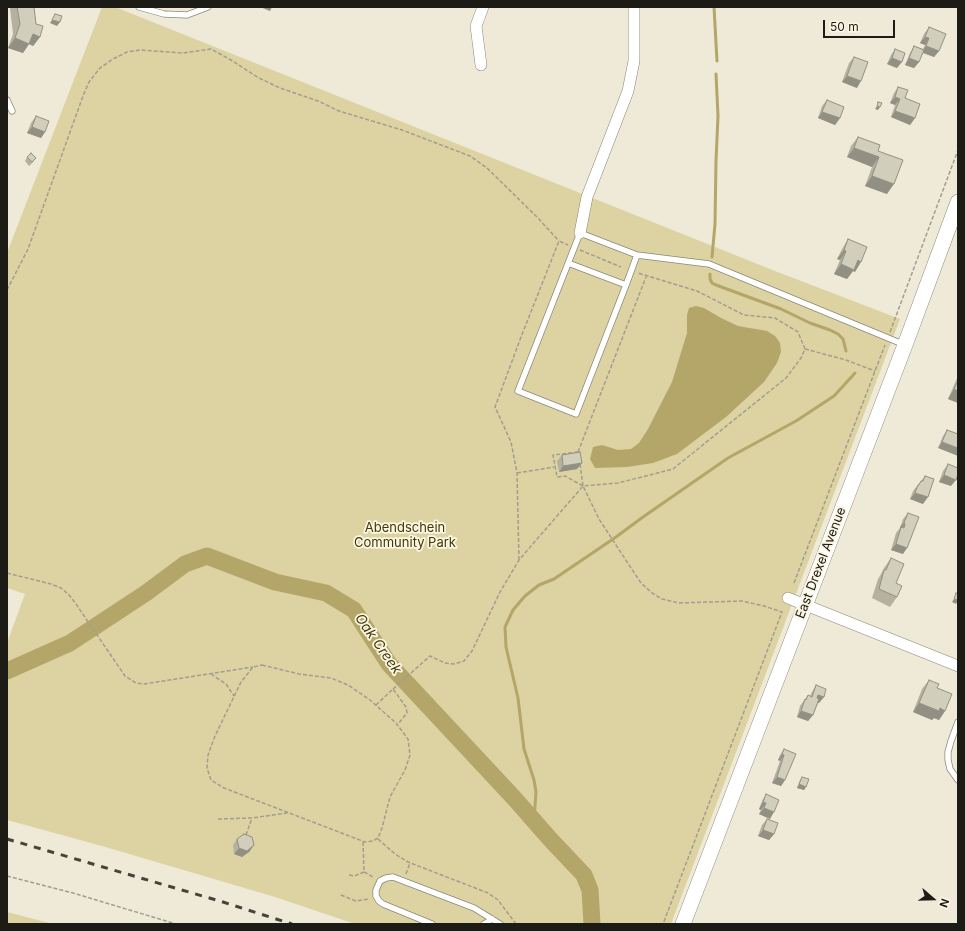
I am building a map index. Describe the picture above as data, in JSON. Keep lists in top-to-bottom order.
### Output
{
  "streets": {
    "street": ["East Drexel Avenue"]
  },
  "water": ["Oak Creek"],
  "parks": ["Abendschein Community Park"],
  "scale_bar": "50 m",
  "north": "right"
}
